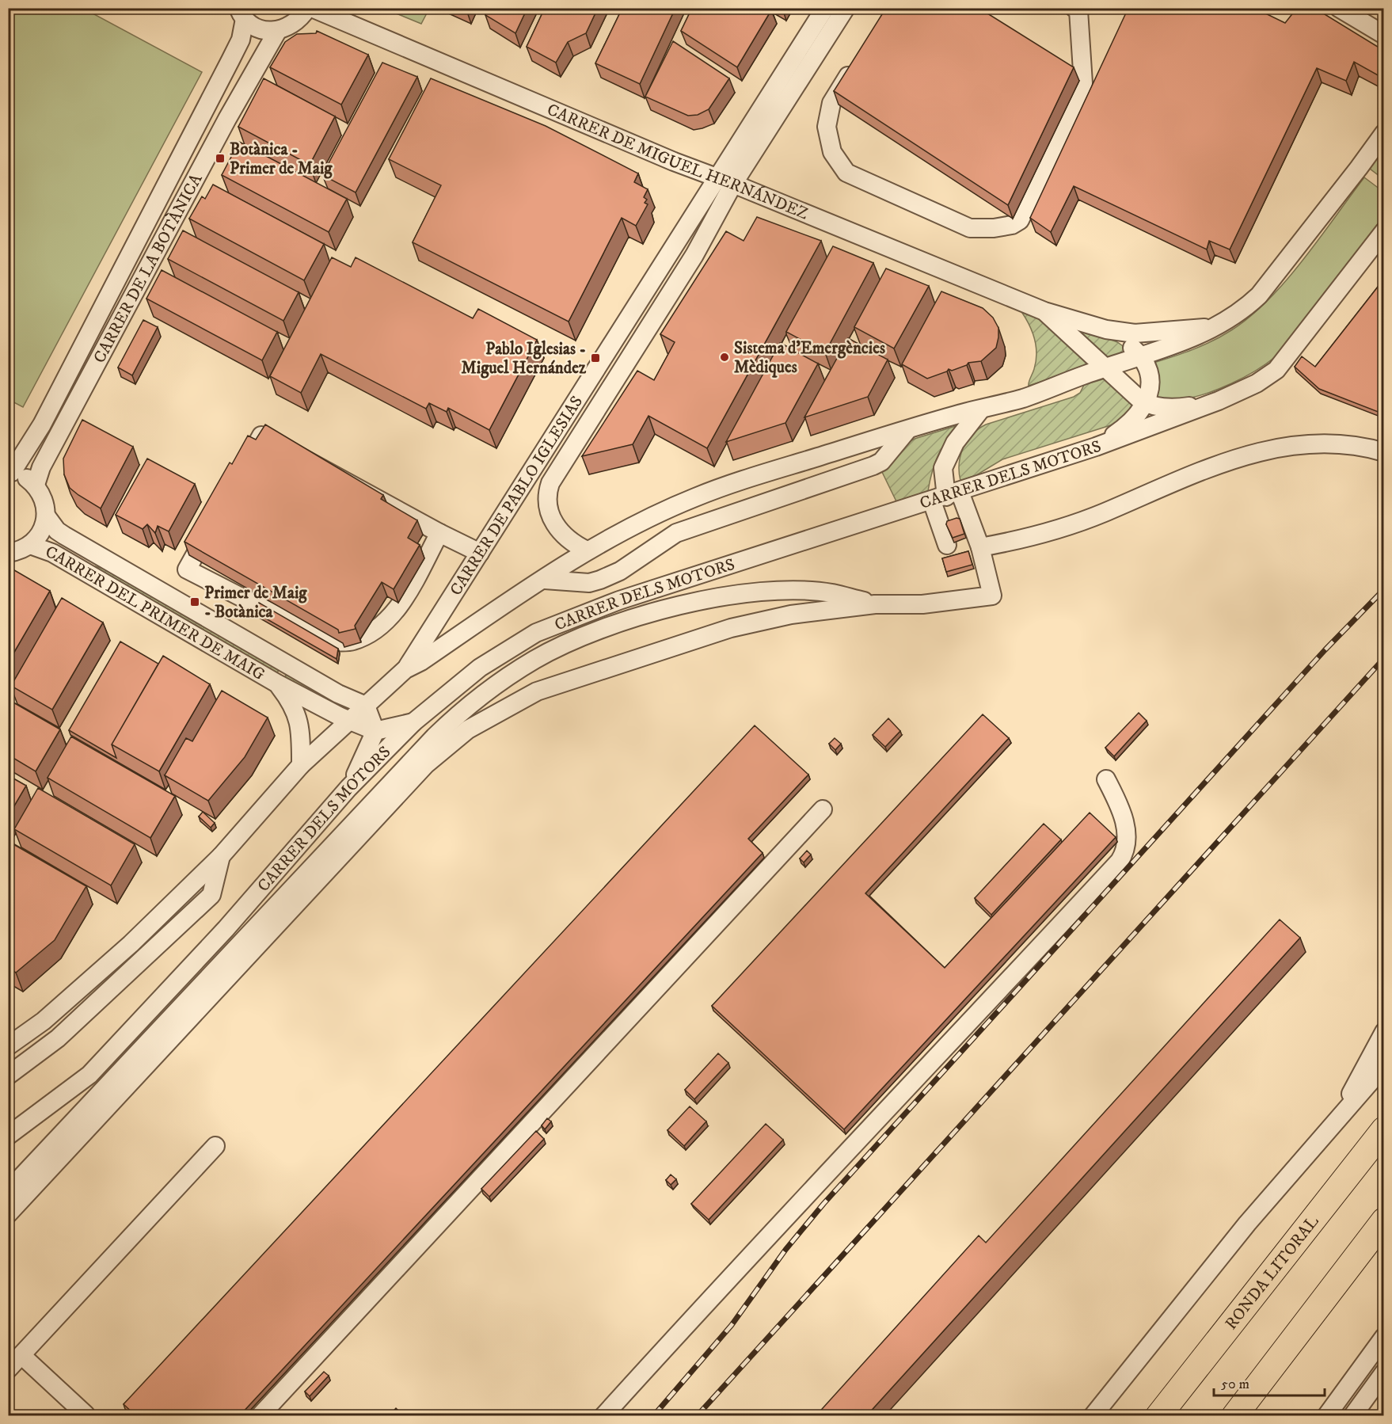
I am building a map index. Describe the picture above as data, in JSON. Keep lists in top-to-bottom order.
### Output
{
  "streets": {
    "highway": ["RONDA LITORAL"],
    "street": [
      "CARRER DE MIGUEL HERNÁNDEZ",
      "CARRER DE LA BOTÀNICA",
      "CARRER DELS MOTORS",
      "CARRER DE PABLO IGLESIAS",
      "CARRER DEL PRIMER DE MAIG"
    ]
  },
  "crossings": [
    ["CARRER DE MIGUEL HERNÁNDEZ", "CARRER DELS MOTORS"],
    ["CARRER DE MIGUEL HERNÁNDEZ", "CARRER DE PABLO IGLESIAS"]
  ],
  "places": {
    "transit": ["Botànica - Primer de Maig", "Pablo Iglesias - Miguel Hernández", "Primer de Maig - Botànica"],
    "other": ["Sistema d'Emergències Mèdiques"]
  },
  "scale_bar": "50 m"
}
